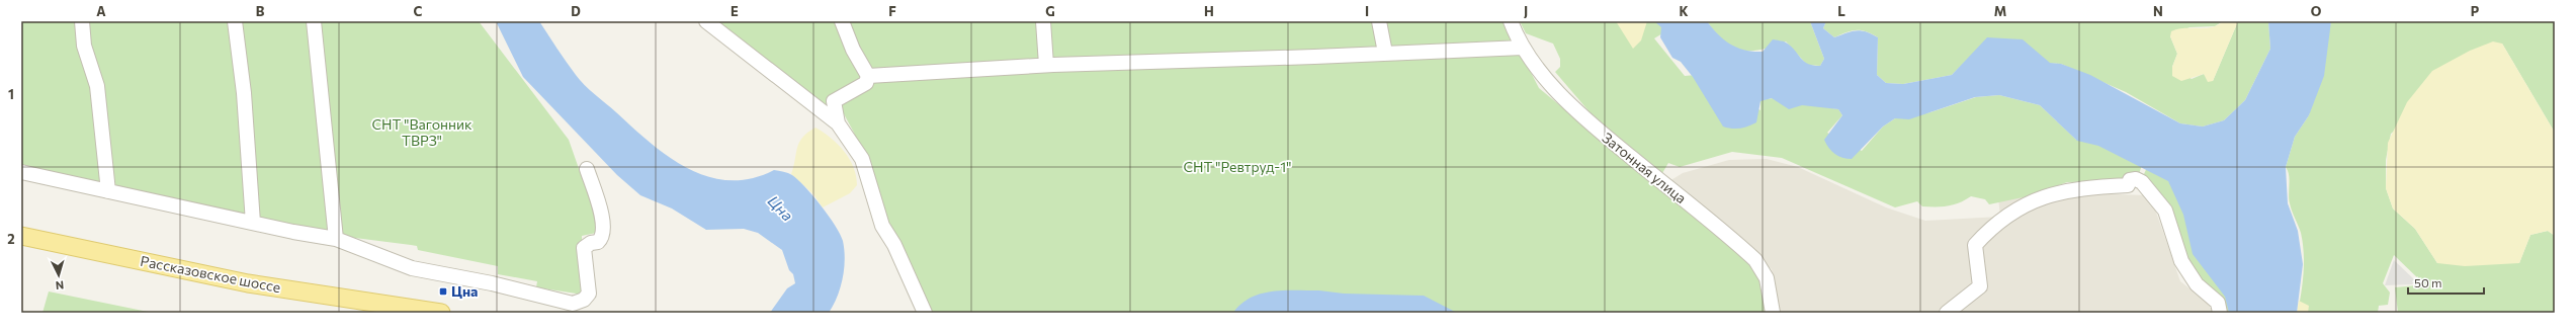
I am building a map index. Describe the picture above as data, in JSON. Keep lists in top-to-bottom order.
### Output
{
  "streets": {
    "main road": ["Рассказовское шоссе"],
    "street": ["Затонная улица"]
  },
  "water": ["Цна"],
  "parks": ["СНТ \"Вагонник ТВРЗ\"", "СНТ \"Ревтруд-1\""],
  "places": {
    "transit": ["Цна"]
  },
  "scale_bar": "50 m",
  "north": "bottom",
  "grid": {
    "columns": [
      "A",
      "B",
      "C",
      "D",
      "E",
      "F",
      "G",
      "H",
      "I",
      "J",
      "K",
      "L",
      "M",
      "N",
      "O",
      "P"
    ],
    "rows": ["1", "2"]
  }
}
